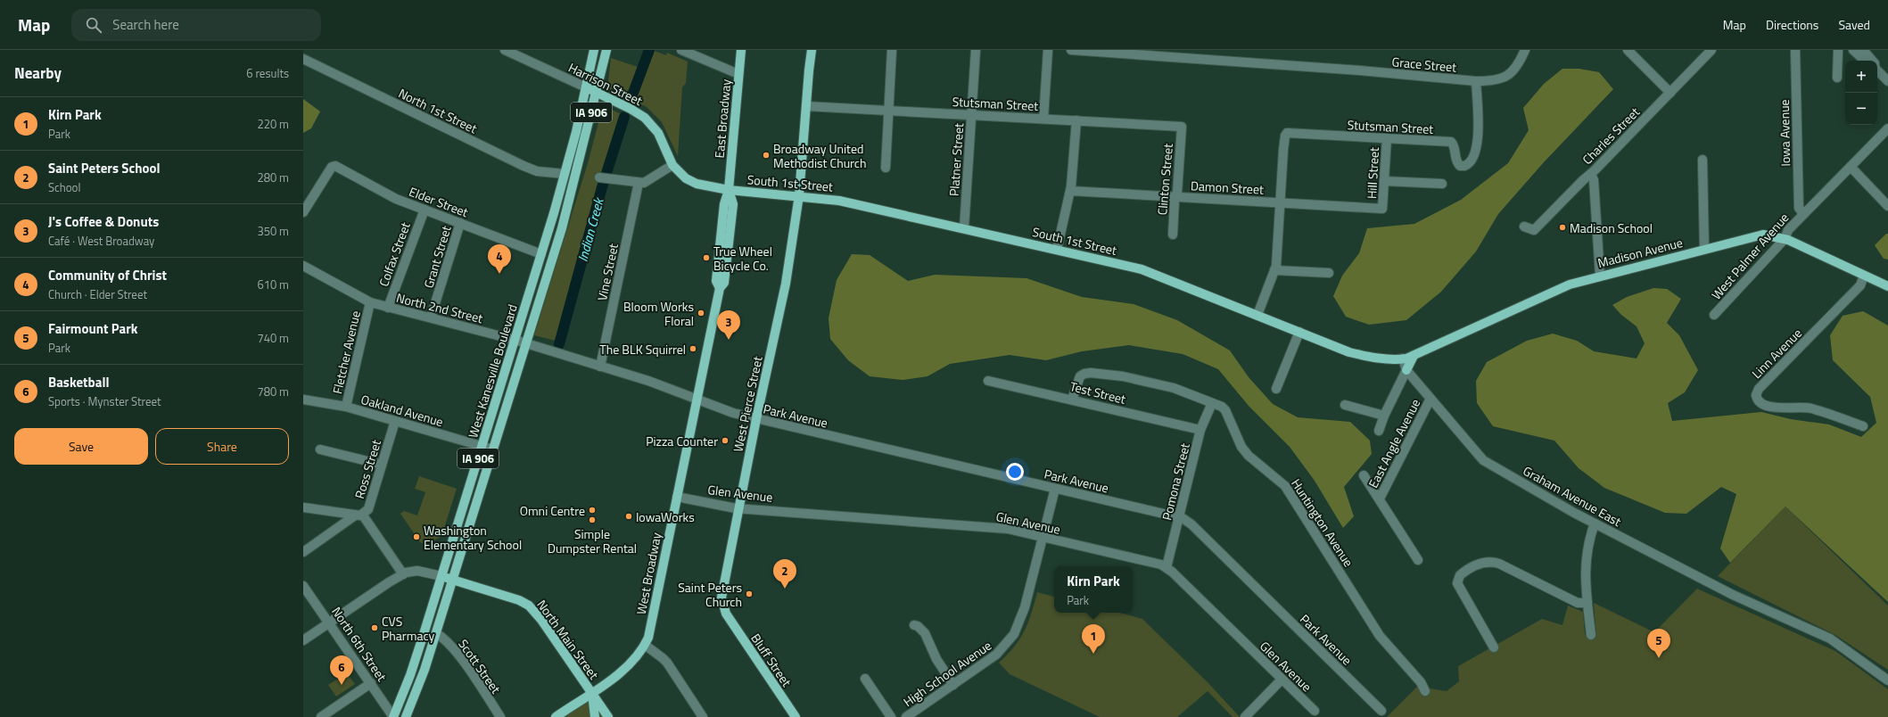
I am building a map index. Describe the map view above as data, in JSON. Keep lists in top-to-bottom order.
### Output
{
  "streets": {
    "main road": [
      "Harrison Street",
      "IA 906",
      "East Broadway",
      "South 1st Street",
      "Madison Avenue",
      "West Kanesville Boulevard",
      "West Pierce Street",
      "West Broadway",
      "North Main Street",
      "Bluff Street"
    ],
    "street": [
      "Grace Street",
      "Stutsman Street",
      "North 1st Street",
      "Iowa Avenue",
      "Charles Street",
      "Platner Street",
      "Hill Street",
      "Clinton Street",
      "Damon Street",
      "Elder Street",
      "Colfax Street",
      "West Palmer Avenue",
      "Grant Street",
      "Vine Street",
      "North 2nd Street",
      "Fletcher Avenue",
      "Linn Avenue",
      "Test Street",
      "Oakland Avenue",
      "Park Avenue",
      "East Angle Avenue",
      "Ross Street",
      "Pomona Street",
      "Glen Avenue",
      "Graham Avenue East",
      "Huntington Avenue",
      "North 6th Street",
      "Scott Street",
      "High School Avenue"
    ]
  },
  "crossings": [
    ["Grace Street", "Stutsman Street"],
    ["Harrison Street", "IA 906"],
    ["Harrison Street", "West Kanesville Boulevard"],
    ["Stutsman Street", "Platner Street"],
    ["Stutsman Street", "Hill Street"],
    ["Stutsman Street", "Clinton Street"],
    ["Stutsman Street", "Damon Street"],
    ["Stutsman Street", "West Pierce Street"],
    ["North 1st Street", "IA 906"],
    ["North 1st Street", "West Kanesville Boulevard"],
    ["IA 906", "West Kanesville Boulevard"],
    ["East Broadway", "South 1st Street"],
    ["East Broadway", "West Broadway"],
    ["Iowa Avenue", "West Palmer Avenue"],
    ["Platner Street", "South 1st Street"],
    ["Hill Street", "Damon Street"],
    ["Clinton Street", "Damon Street"],
    ["South 1st Street", "Madison Avenue"],
    ["South 1st Street", "West Pierce Street"],
    ["South 1st Street", "Graham Avenue East"],
    ["South 1st Street", "West Broadway"],
    ["Elder Street", "Colfax Street"],
    ["Elder Street", "Grant Street"],
    ["Elder Street", "West Kanesville Boulevard"],
    ["Madison Avenue", "West Palmer Avenue"],
    ["Madison Avenue", "Linn Avenue"],
    ["Madison Avenue", "Graham Avenue East"],
    ["Colfax Street", "North 2nd Street"],
    ["Grant Street", "North 2nd Street"],
    ["Vine Street", "North 2nd Street"],
    ["North 2nd Street", "Fletcher Avenue"],
    ["North 2nd Street", "West Kanesville Boulevard"],
    ["North 2nd Street", "Park Avenue"],
    ["North 2nd Street", "West Broadway"],
    ["Fletcher Avenue", "Oakland Avenue"],
    ["West Kanesville Boulevard", "Oakland Avenue"],
    ["West Kanesville Boulevard", "North Main Street"],
    ["West Kanesville Boulevard", "North 6th Street"],
    ["West Kanesville Boulevard", "Scott Street"],
    ["Test Street", "Pomona Street"],
    ["Test Street", "Huntington Avenue"],
    ["West Pierce Street", "Park Avenue"],
    ["West Pierce Street", "Glen Avenue"],
    ["West Pierce Street", "Bluff Street"],
    ["Oakland Avenue", "Ross Street"],
    ["Park Avenue", "Pomona Street"],
    ["Park Avenue", "West Broadway"],
    ["Park Avenue", "High School Avenue"],
    ["East Angle Avenue", "Graham Avenue East"],
    ["Pomona Street", "Glen Avenue"],
    ["Pomona Street", "Huntington Avenue"],
    ["Glen Avenue", "West Broadway"],
    ["Glen Avenue", "High School Avenue"],
    ["West Broadway", "North Main Street"]
  ],
  "water": ["Indian Creek"],
  "places": [
    "Broadway United Methodist Church",
    "Madison School",
    "True Wheel Bicycle Co.",
    "Bloom Works Floral",
    "The BLK Squirrel",
    "Pizza Counter",
    "Omni Centre",
    "IowaWorks",
    "Simple Dumpster Rental",
    "Washington Elementary School",
    "Saint Peters Church",
    "CVS Pharmacy"
  ],
  "page": {
    "header": "Map",
    "search": "Search here",
    "nav": ["Map", "Directions", "Saved"],
    "heading": ["Nearby", "6 results"],
    "map_buttons": ["+", "−"],
    "list": [
      {
        "mark": "1",
        "name": "Kirn Park",
        "note": "Park",
        "value": "220 m"
      },
      {
        "mark": "2",
        "name": "Saint Peters School",
        "note": "School",
        "value": "280 m"
      },
      {
        "mark": "3",
        "name": "J's Coffee & Donuts",
        "note": "Café · West Broadway",
        "value": "350 m"
      },
      {
        "mark": "4",
        "name": "Community of Christ",
        "note": "Church · Elder Street",
        "value": "610 m"
      },
      {
        "mark": "5",
        "name": "Fairmount Park",
        "note": "Park",
        "value": "740 m"
      },
      {
        "mark": "6",
        "name": "Basketball",
        "note": "Sports · Mynster Street",
        "value": "780 m"
      }
    ],
    "pins": [
      "4",
      "3",
      "2",
      "1",
      "5",
      "6"
    ],
    "buttons": ["Save", "Share"],
    "popup": ["Kirn Park", "Park"]
  }
}
